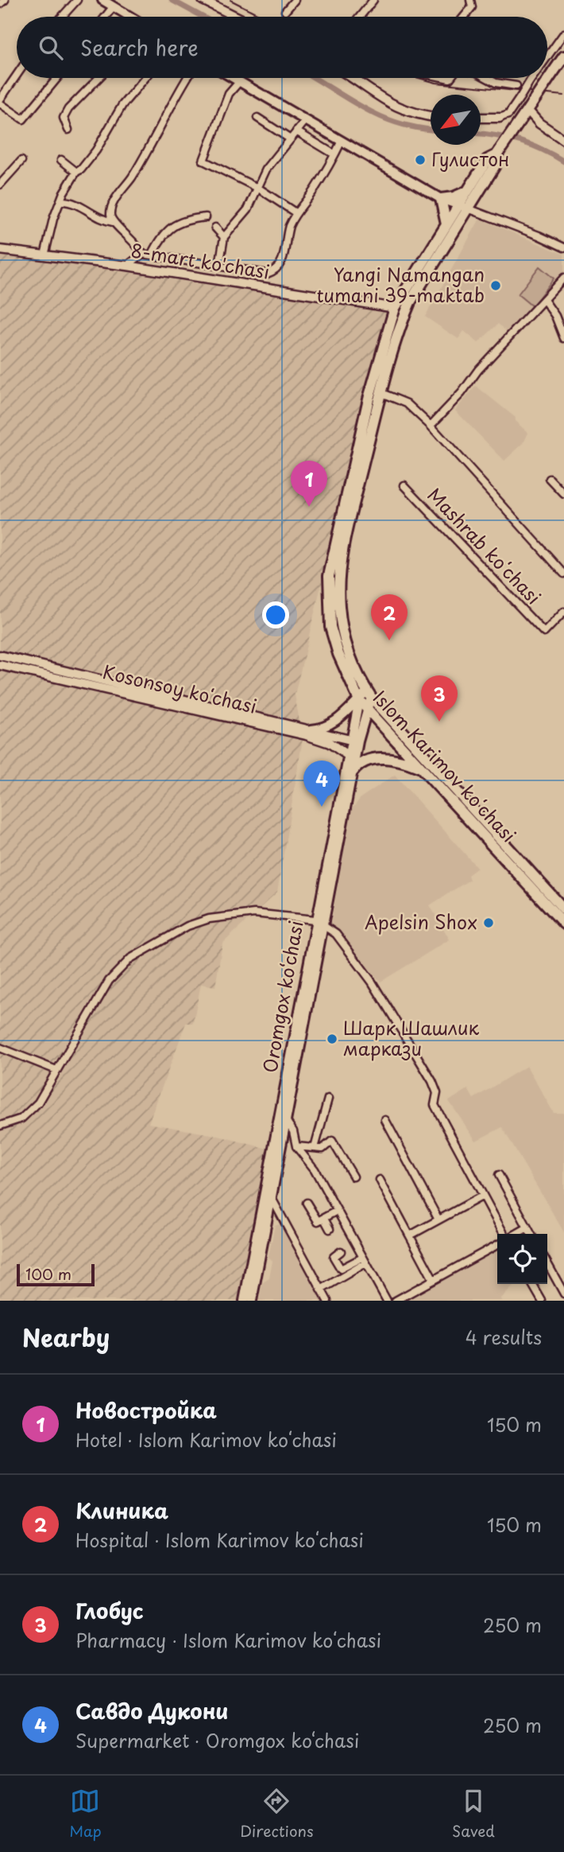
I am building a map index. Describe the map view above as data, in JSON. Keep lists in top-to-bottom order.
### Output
{
  "streets": {
    "main road": ["Islom Karimov koʻchasi", "Oromgox ko‘chasi"],
    "street": ["8-mart ko'chasi", "Mashrab koʻchasi", "Kosonsoy koʻchasi"]
  },
  "crossings": [
    ["8-mart ko'chasi", "Islom Karimov koʻchasi"],
    ["Kosonsoy koʻchasi", "Oromgox ko‘chasi"],
    ["Islom Karimov koʻchasi", "Oromgox ko‘chasi"]
  ],
  "places": [
    "Гулистон",
    "Yangi Namangan tumani 39-maktab",
    "Apelsin Shox",
    "Шарк Шашлик маркази"
  ],
  "scale_bar": "100 m",
  "north": "bottom left",
  "page": {
    "search": "Search here",
    "pins": [
      "1",
      "2",
      "3",
      "4"
    ],
    "scale": "100 m",
    "heading": ["Nearby", "4 results"],
    "list": [
      {
        "mark": "1",
        "name": "Новостройка",
        "note": "Hotel · Islom Karimov koʻchasi",
        "value": "150 m"
      },
      {
        "mark": "2",
        "name": "Клиника",
        "note": "Hospital · Islom Karimov koʻchasi",
        "value": "150 m"
      },
      {
        "mark": "3",
        "name": "Глобус",
        "note": "Pharmacy · Islom Karimov koʻchasi",
        "value": "250 m"
      },
      {
        "mark": "4",
        "name": "Савдо Дукони",
        "note": "Supermarket · Oromgox ko‘chasi",
        "value": "250 m"
      }
    ],
    "nav": ["Map", "Directions", "Saved"]
  }
}
